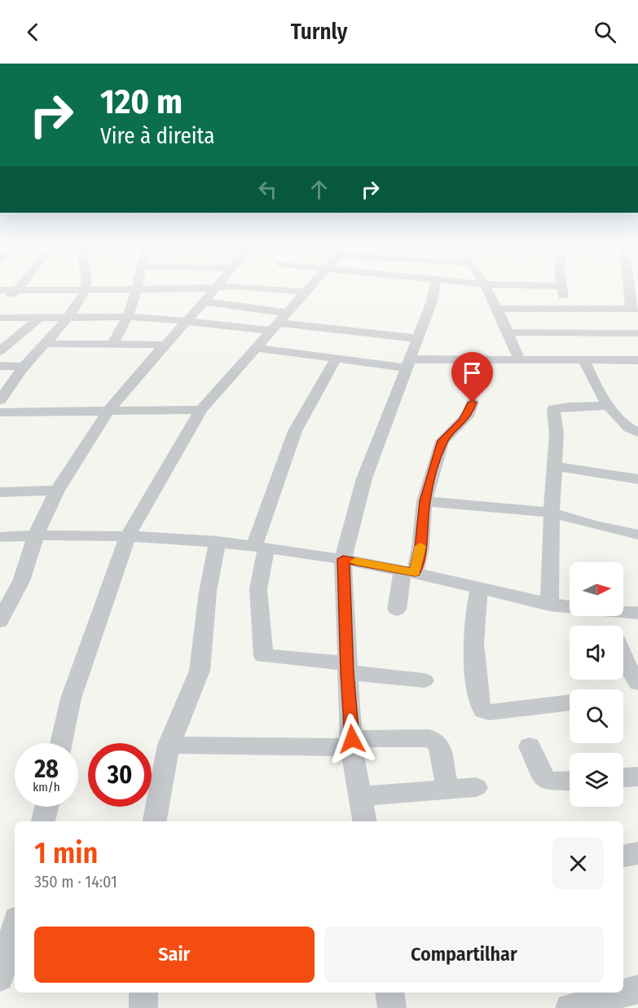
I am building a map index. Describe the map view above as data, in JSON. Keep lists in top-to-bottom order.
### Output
{
  "north": "right",
  "page": {
    "header": "Turnly",
    "turn": ["120 m", "Vire à direita"],
    "speed": "28 km/h",
    "limit": "30",
    "heading": ["1 min", "350 m · 14:01"],
    "buttons": ["Sair", "Compartilhar"]
  }
}
